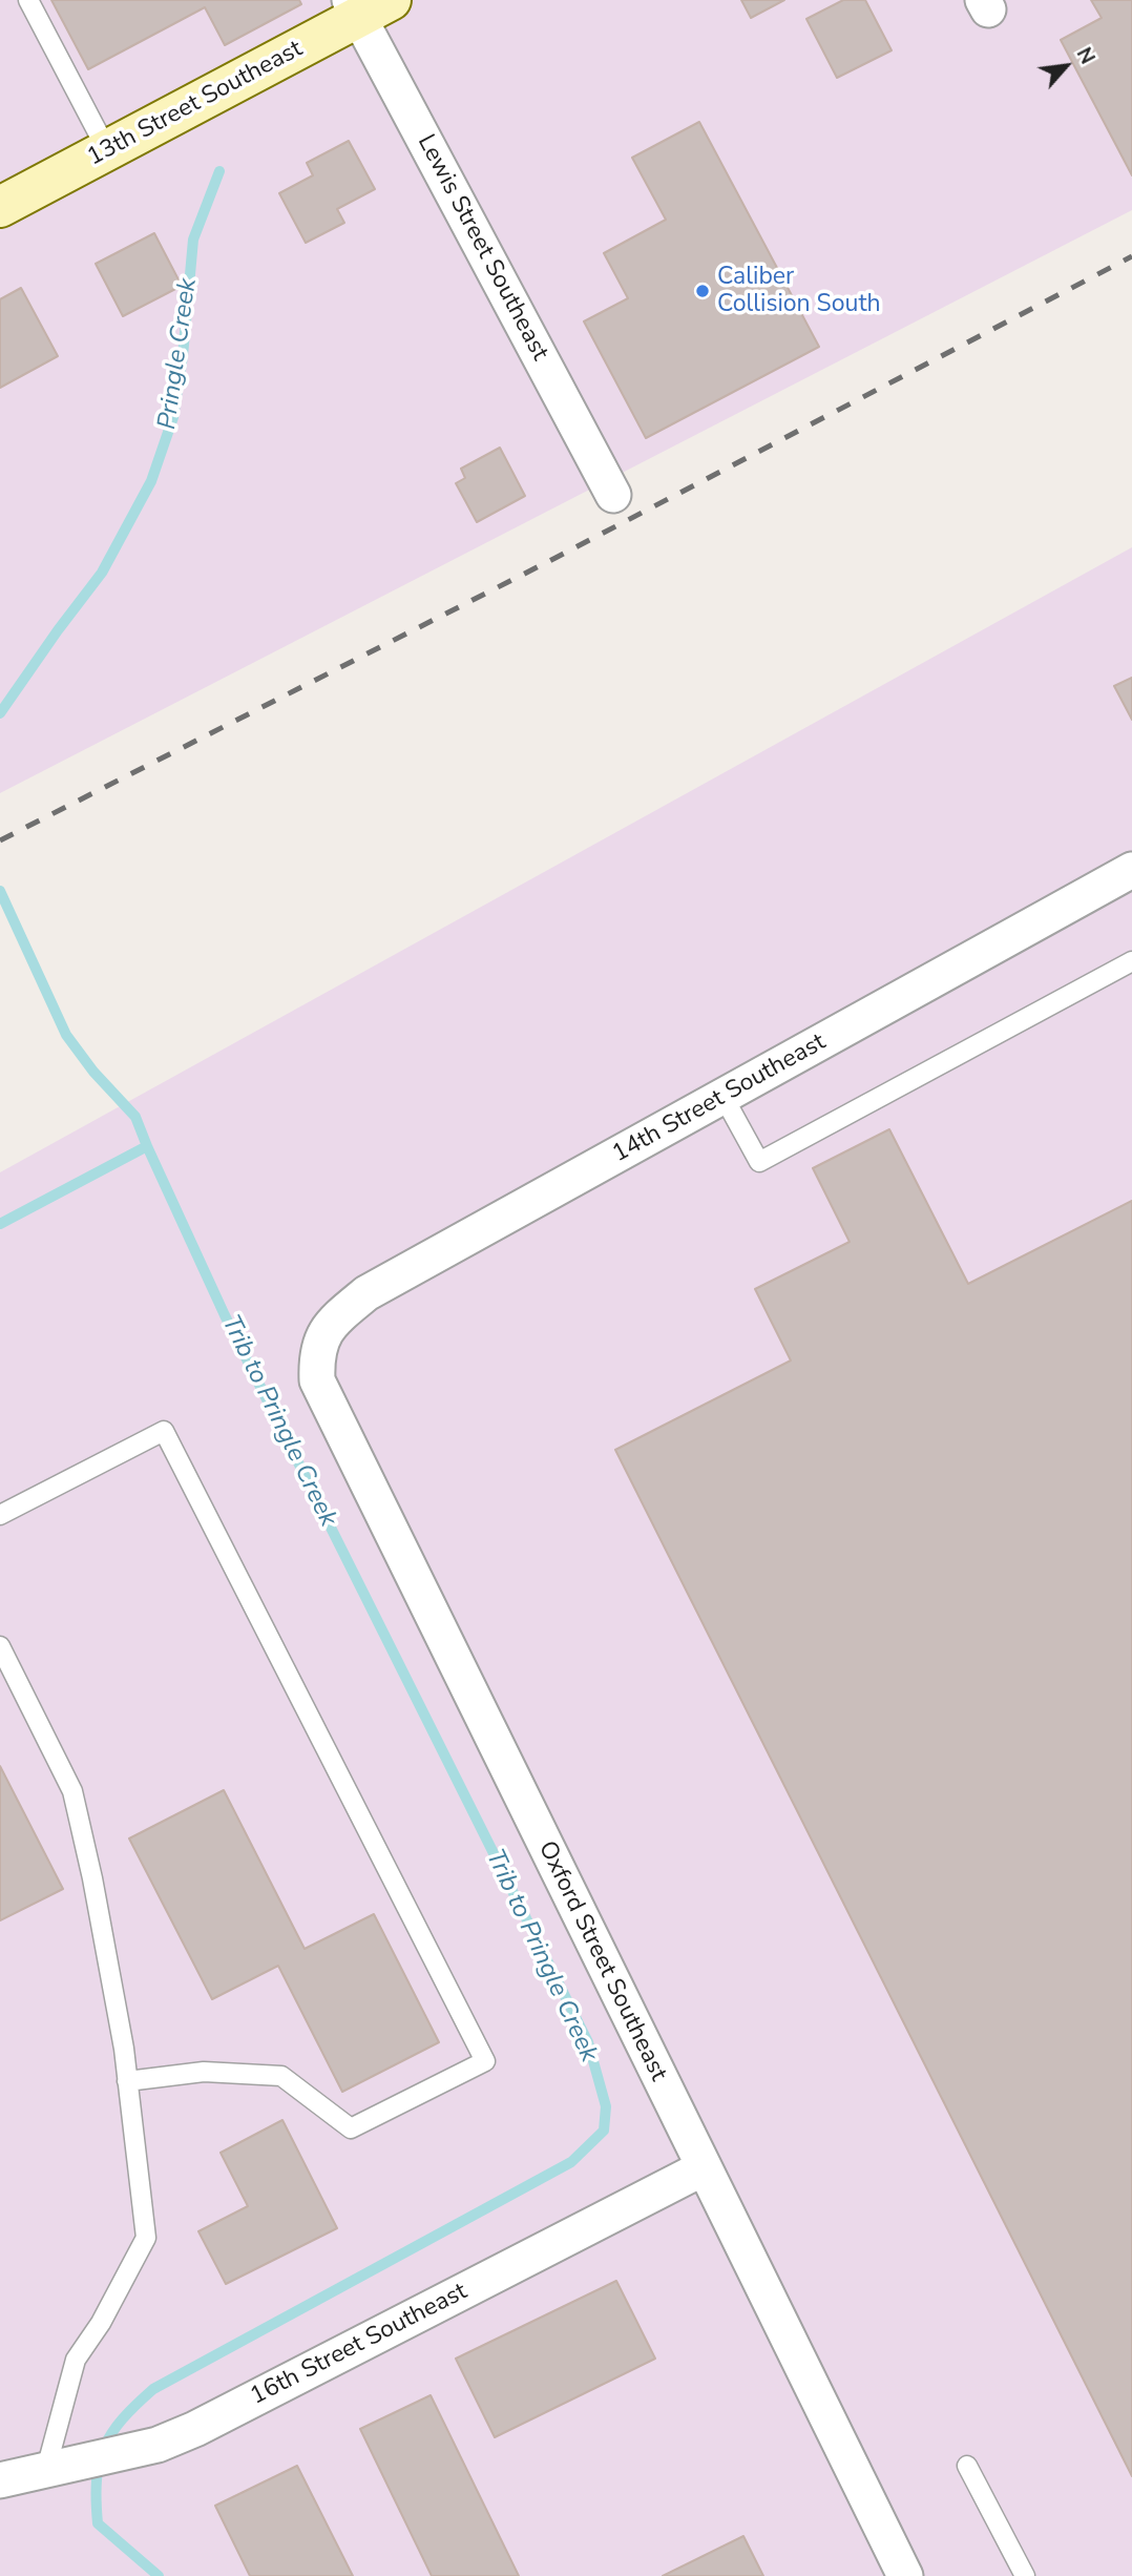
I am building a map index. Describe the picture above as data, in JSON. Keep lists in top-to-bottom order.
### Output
{
  "streets": {
    "main road": ["13th Street Southeast"],
    "street": [
      "Lewis Street Southeast",
      "14th Street Southeast",
      "Oxford Street Southeast",
      "16th Street Southeast"
    ]
  },
  "crossings": [
    ["13th Street Southeast", "Lewis Street Southeast"],
    ["14th Street Southeast", "Oxford Street Southeast"],
    ["Oxford Street Southeast", "16th Street Southeast"]
  ],
  "water": ["Pringle Creek", "Trib to Pringle Creek"],
  "places": ["Caliber Collision South"],
  "north": "top right"
}
